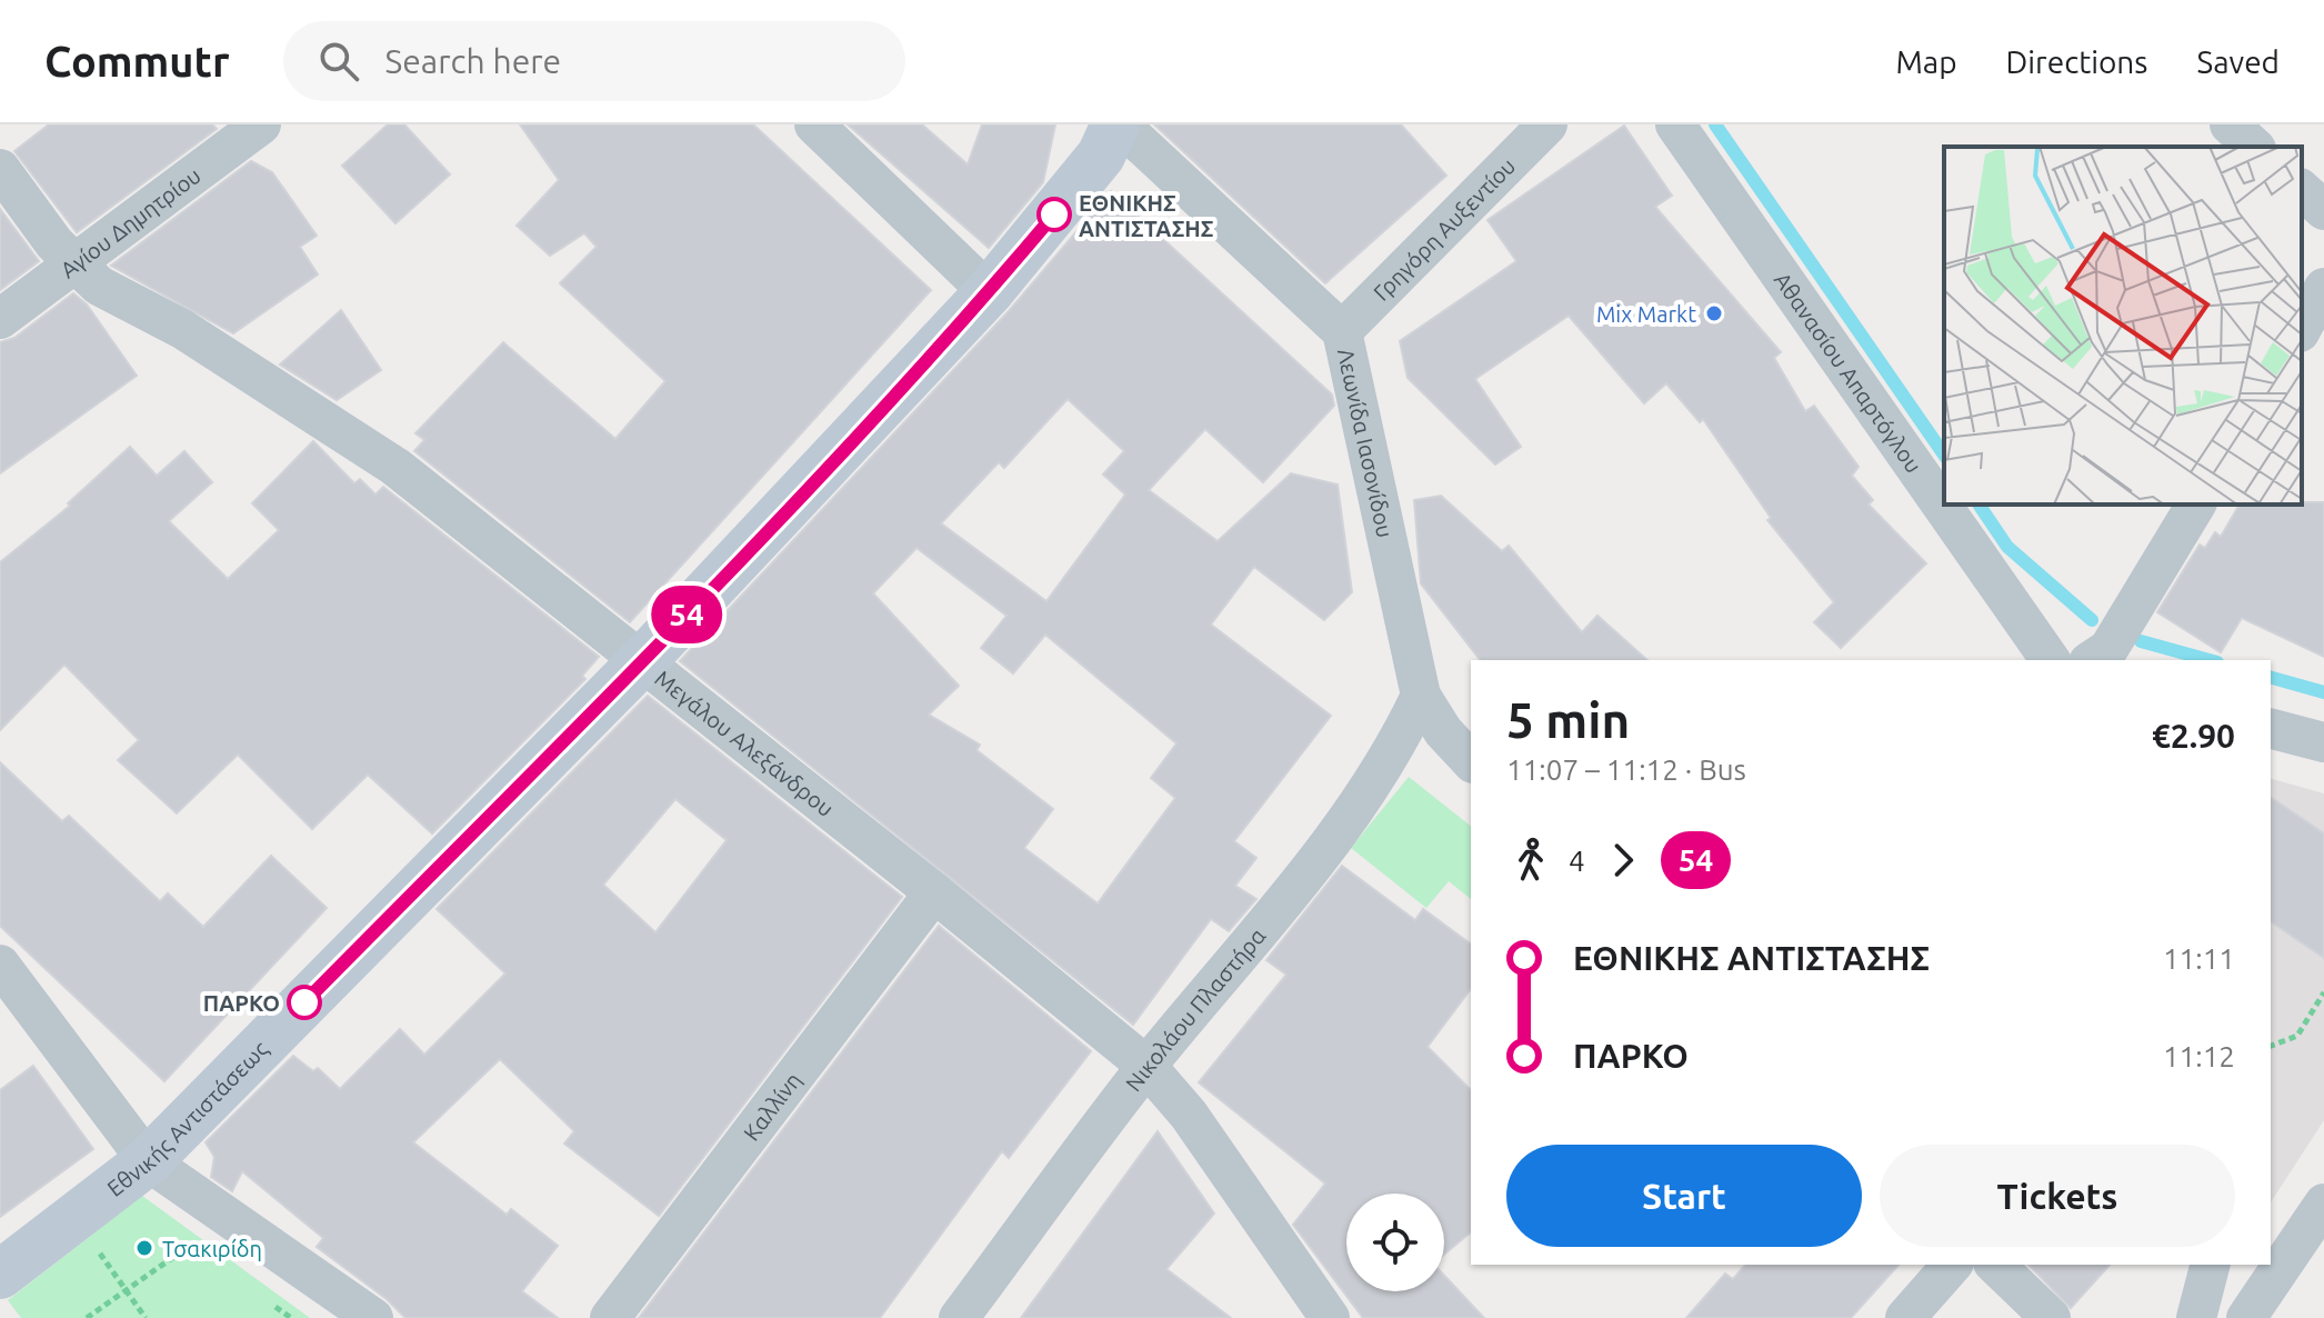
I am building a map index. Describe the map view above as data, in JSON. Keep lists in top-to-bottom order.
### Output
{
  "streets": {
    "main road": ["Εθνικής Αντιστάσεως"],
    "street": [
      "Αγίου Δημητρίου",
      "Γρηγόρη Αυξεντίου",
      "Αθανασίου Απαρτόγλου",
      "Λεωνίδα Ιασονίδου",
      "Μεγάλου Αλεξάνδρου",
      "Νικολάου Πλαστήρα",
      "Καλλίνη"
    ]
  },
  "crossings": [
    ["Αγίου Δημητρίου", "Μεγάλου Αλεξάνδρου"],
    ["Γρηγόρη Αυξεντίου", "Λεωνίδα Ιασονίδου"],
    ["Λεωνίδα Ιασονίδου", "Νικολάου Πλαστήρα"],
    ["Λεωνίδα Ιασονίδου", "Εθνικής Αντιστάσεως"],
    ["Μεγάλου Αλεξάνδρου", "Νικολάου Πλαστήρα"],
    ["Μεγάλου Αλεξάνδρου", "Καλλίνη"],
    ["Μεγάλου Αλεξάνδρου", "Εθνικής Αντιστάσεως"]
  ],
  "places": [
    "ΕΘΝΙΚΗΣ ΑΝΤΙΣΤΑΣΗΣ",
    "Mix Markt",
    "ΠΑΡΚΟ",
    "Τσακιρίδη"
  ],
  "lines": ["bus line 54"],
  "page": {
    "header": "Commutr",
    "search": "Search here",
    "nav": ["Map", "Directions", "Saved"],
    "on_map": "54",
    "heading": ["5 min", "11:07 – 11:12 · Bus", "€2.90"],
    "legs": ["4", "54"],
    "list": [
      {
        "name": "ΕΘΝΙΚΗΣ ΑΝΤΙΣΤΑΣΗΣ",
        "value": "11:11"
      },
      {
        "name": "ΠΑΡΚΟ",
        "value": "11:12"
      }
    ],
    "buttons": ["Start", "Tickets"]
  }
}
